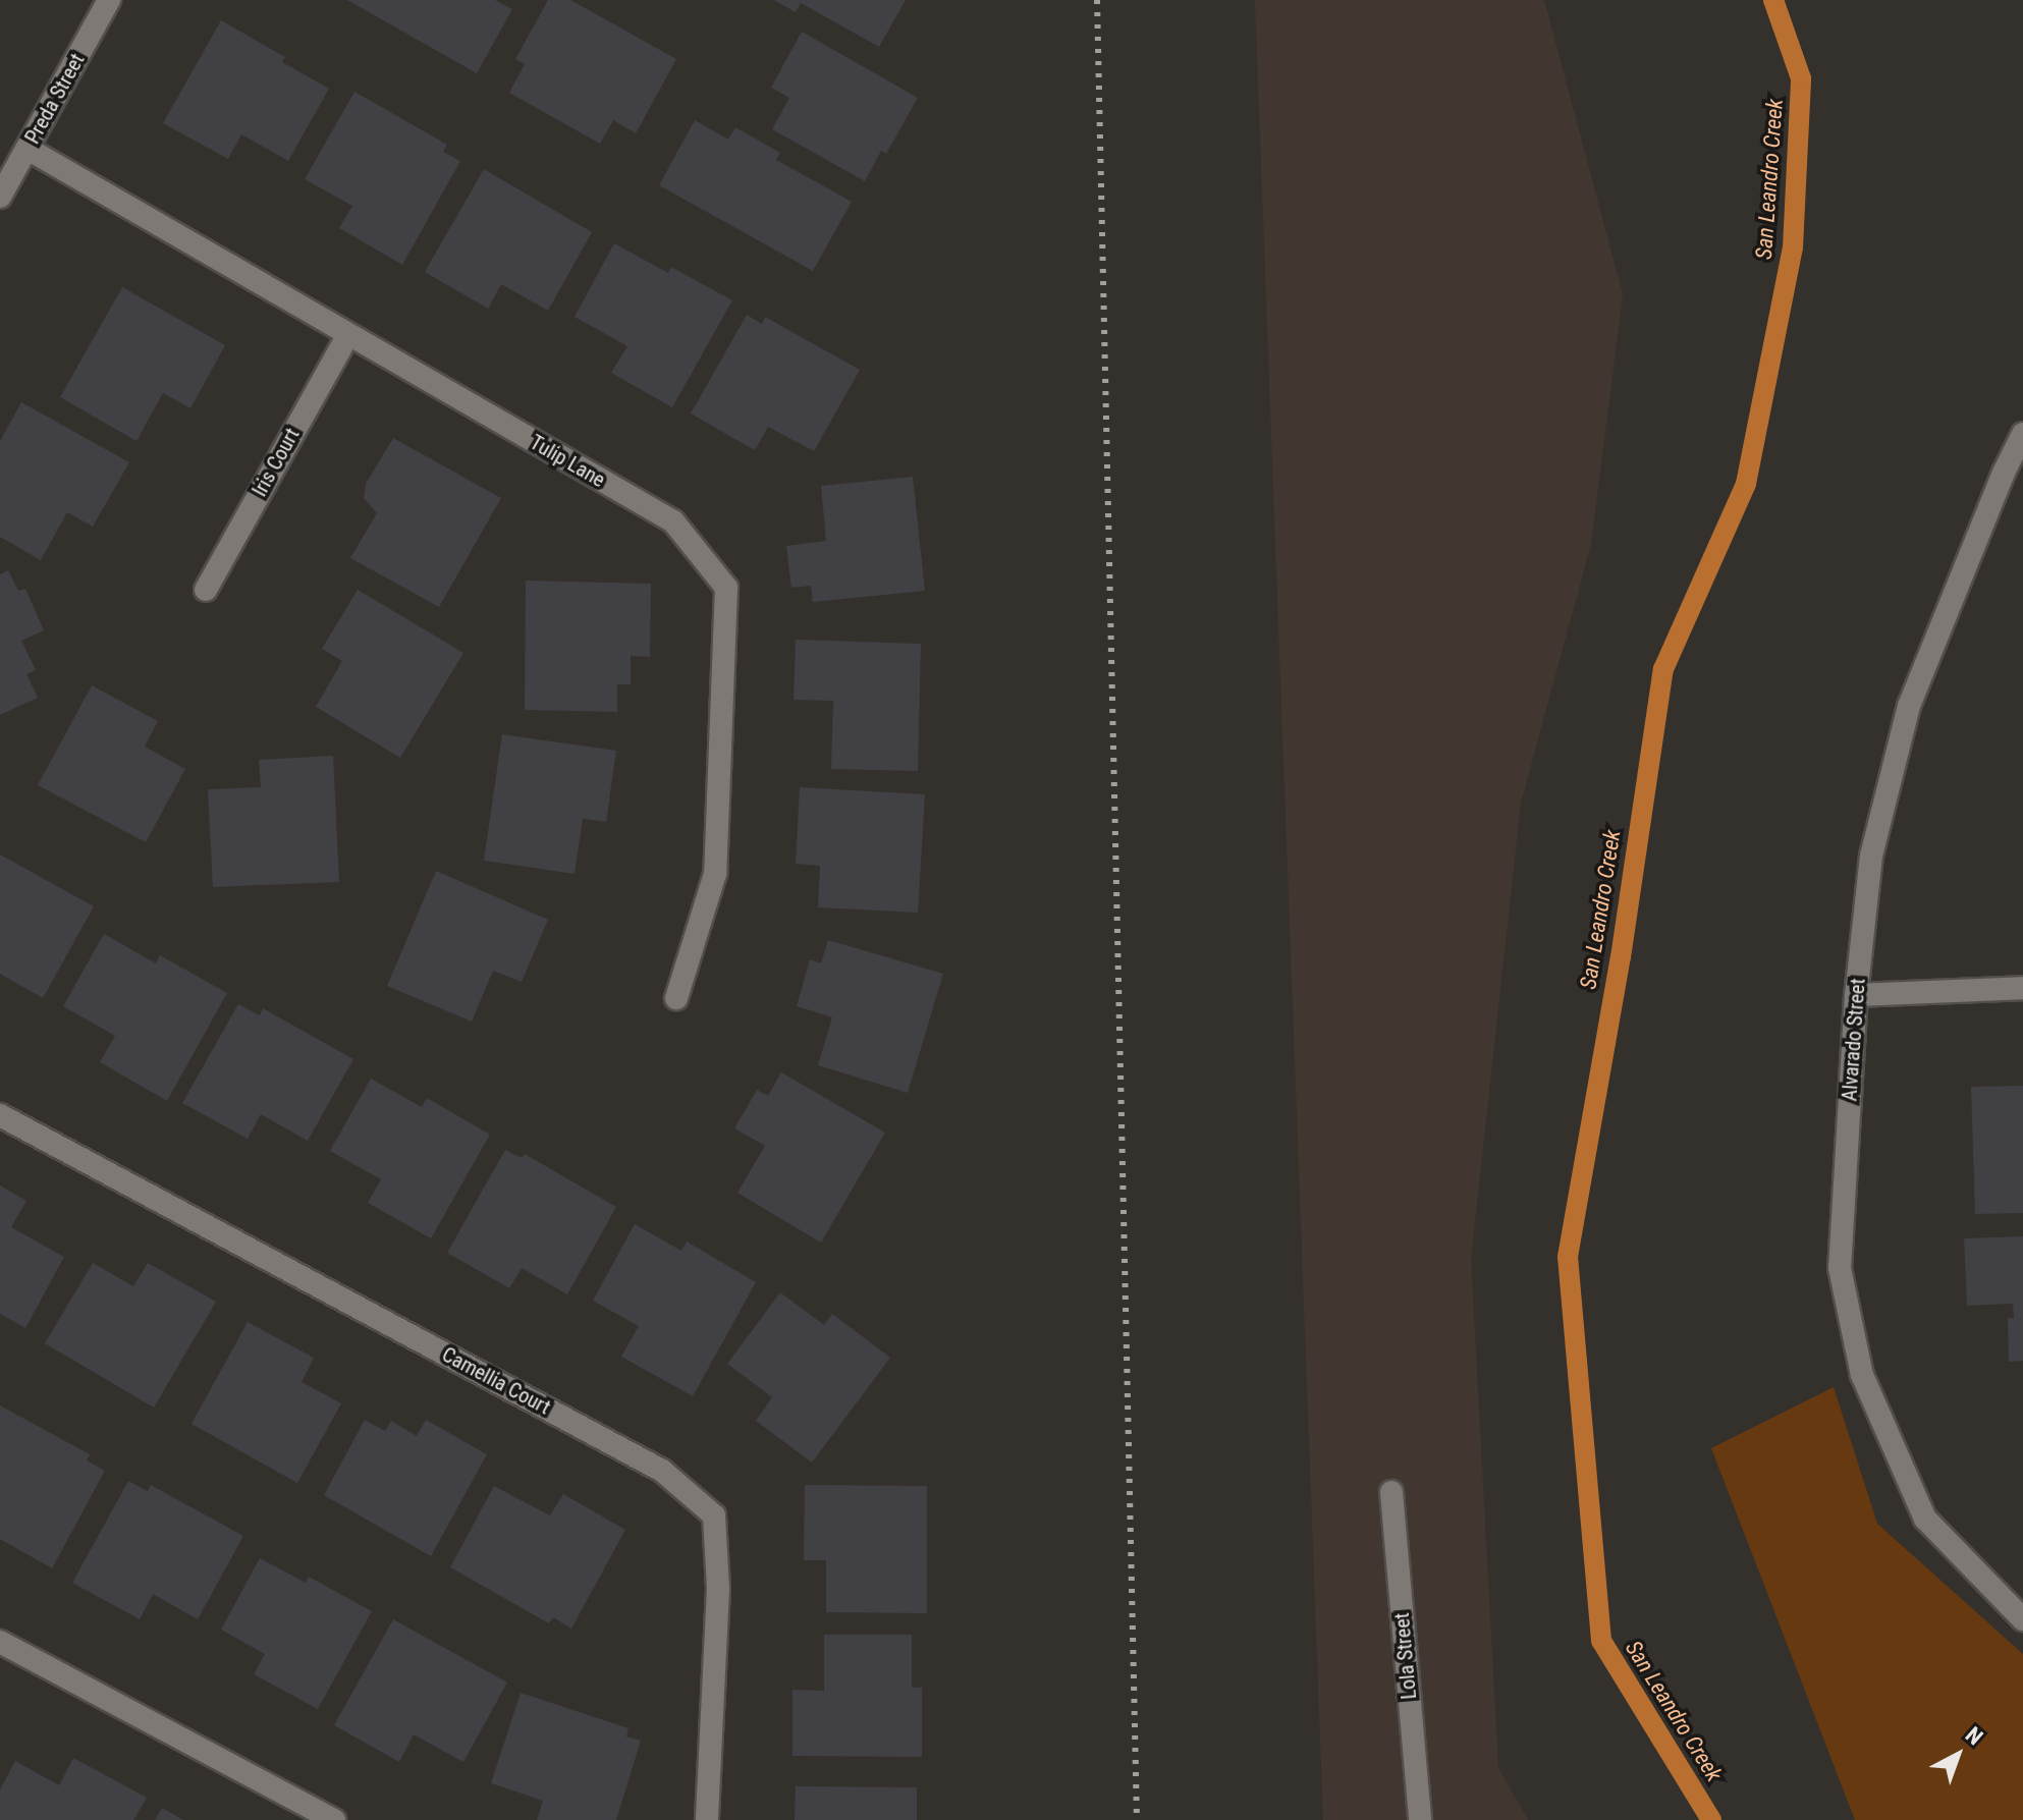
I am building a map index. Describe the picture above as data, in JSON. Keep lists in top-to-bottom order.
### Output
{
  "streets": {
    "street": [
      "Preda Street",
      "Tulip Lane",
      "Iris Court",
      "Alvarado Street",
      "Camellia Court",
      "Lola Street"
    ]
  },
  "crossings": [
    ["Preda Street", "Tulip Lane"],
    ["Tulip Lane", "Iris Court"]
  ],
  "water": ["San Leandro Creek"],
  "north": "top right"
}
